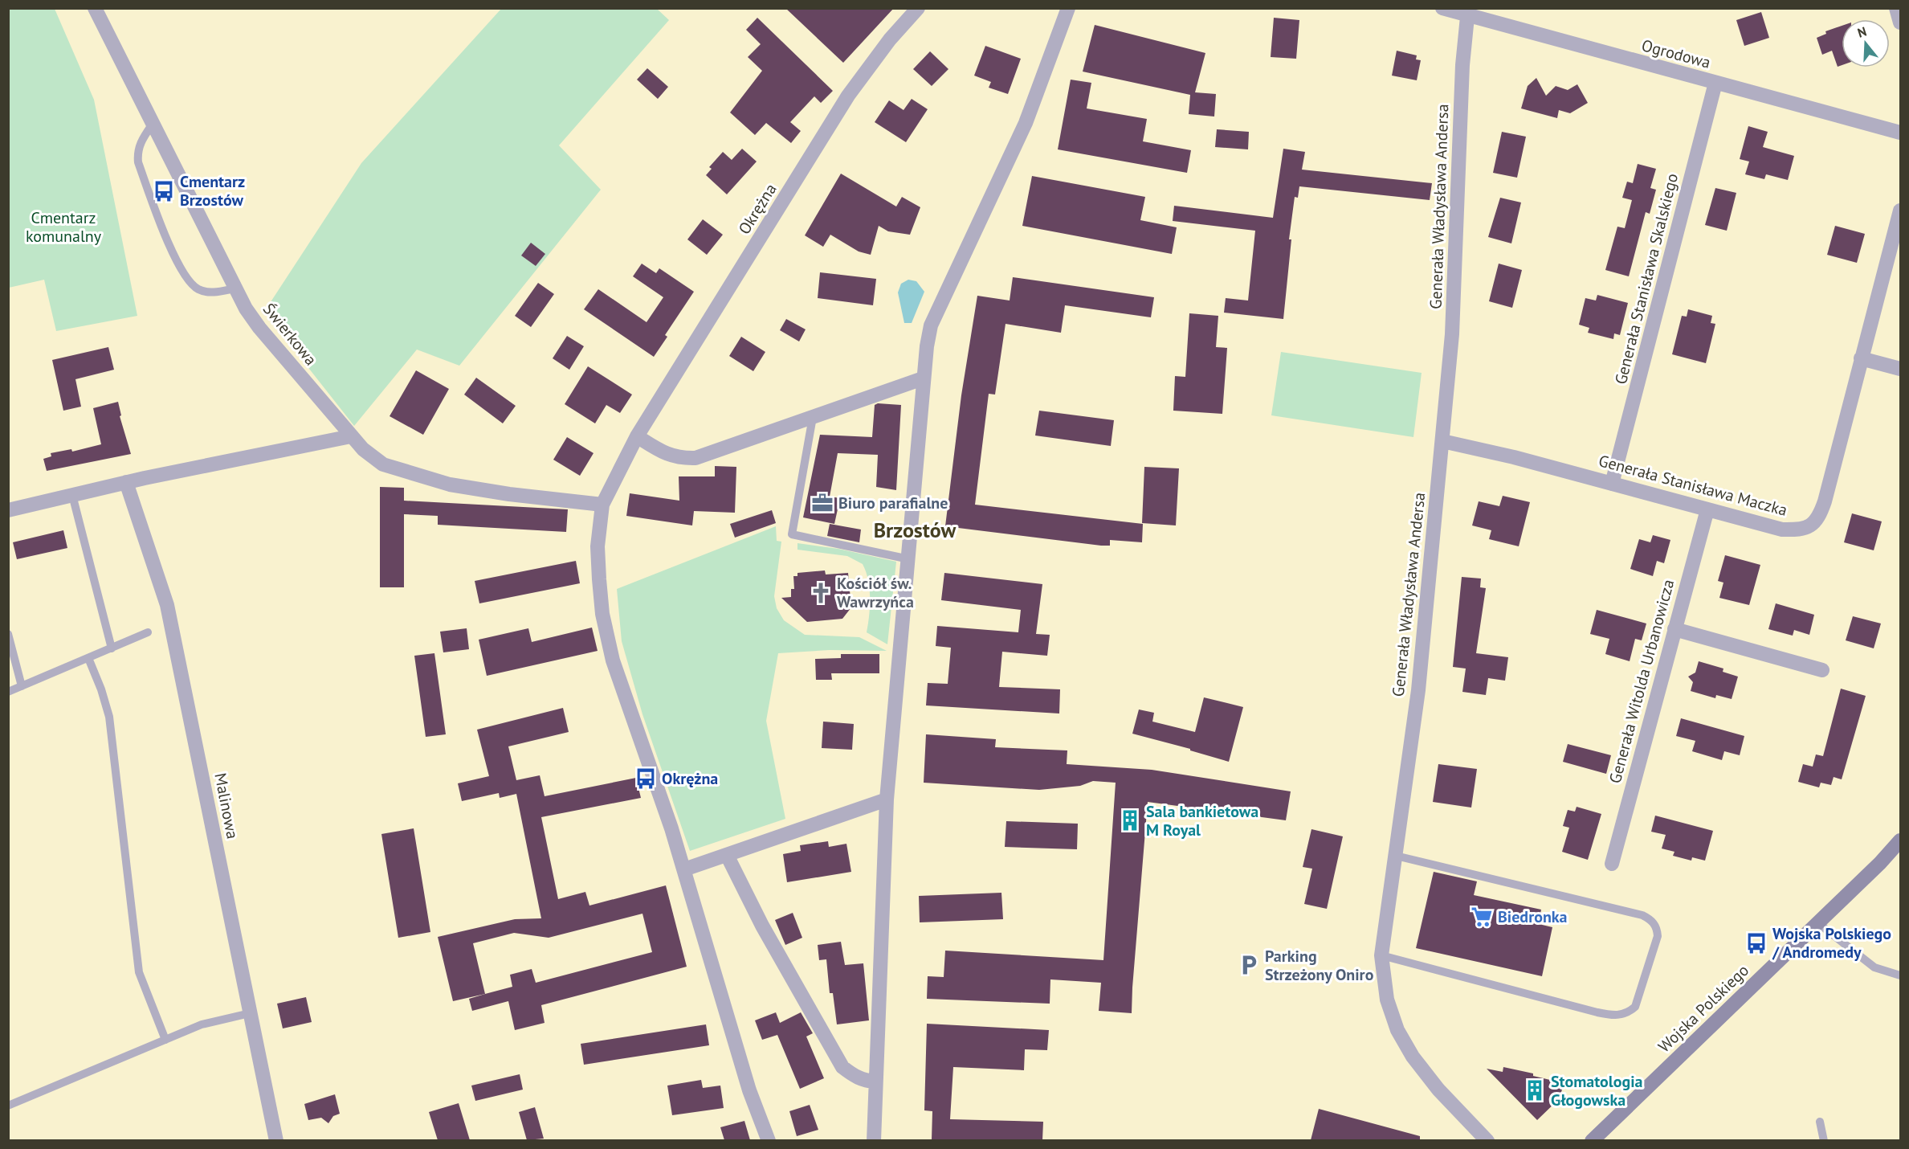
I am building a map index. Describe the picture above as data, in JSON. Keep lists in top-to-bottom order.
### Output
{
  "streets": {
    "street": [
      "Ogrodowa",
      "Generała Władysława Andersa",
      "Okrężna",
      "Generała Stanisława Skalskiego",
      "Świerkowa",
      "Generała Stanisława Maczka",
      "Generała Witolda Urbanowicza",
      "Malinowa",
      "Wojska Polskiego"
    ]
  },
  "crossings": [
    ["Ogrodowa", "Generała Władysława Andersa"],
    ["Ogrodowa", "Generała Stanisława Skalskiego"],
    ["Generała Władysława Andersa", "Generała Stanisława Maczka"],
    ["Okrężna", "Świerkowa"],
    ["Generała Stanisława Skalskiego", "Generała Stanisława Maczka"],
    ["Generała Stanisława Maczka", "Generała Witolda Urbanowicza"]
  ],
  "districts": ["Brzostów"],
  "parks": ["Cmentarz komunalny"],
  "places": {
    "bus stop": ["Cmentarz Brzostów", "Okrężna", "Wojska Polskiego / Andromedy"],
    "office": ["Biuro parafialne"],
    "church": ["Kościół św. Wawrzyńca"],
    "building": ["Sala bankietowa M Royal", "Stomatologia Głogowska"],
    "supermarket": ["Biedronka"],
    "parking": ["Parking Strzeżony Oniro"]
  },
  "north": "top"
}
